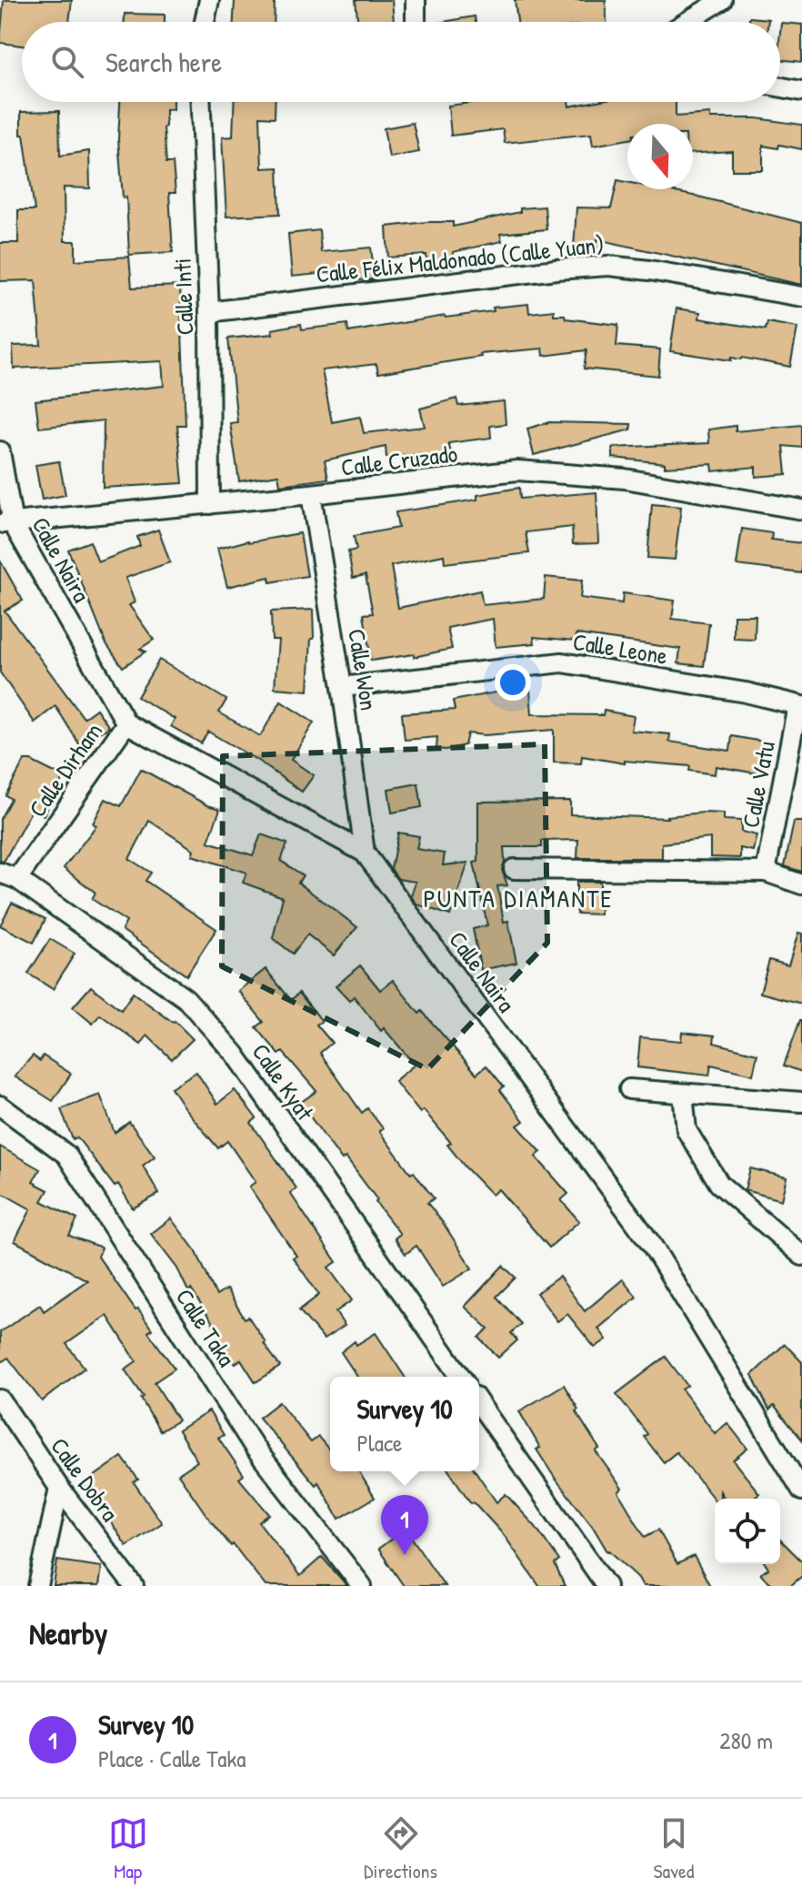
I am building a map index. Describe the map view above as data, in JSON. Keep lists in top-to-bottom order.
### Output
{
  "streets": {
    "street": [
      "Calle Félix Maldonado (Calle Yuan)",
      "Calle Inti",
      "Calle Cruzado",
      "Calle Naira",
      "Calle Leone",
      "Calle Won",
      "Calle Dirham",
      "Calle Vatu",
      "Calle Kyat",
      "Calle Taka",
      "Calle Dobra"
    ]
  },
  "crossings": [
    ["Calle Félix Maldonado (Calle Yuan)", "Calle Inti"],
    ["Calle Inti", "Calle Cruzado"],
    ["Calle Cruzado", "Calle Naira"],
    ["Calle Cruzado", "Calle Won"],
    ["Calle Naira", "Calle Won"],
    ["Calle Naira", "Calle Dirham"],
    ["Calle Leone", "Calle Won"],
    ["Calle Leone", "Calle Vatu"],
    ["Calle Dirham", "Calle Kyat"]
  ],
  "districts": ["PUNTA DIAMANTE"],
  "north": "bottom",
  "page": {
    "search": "Search here",
    "popup": ["Survey 10", "Place"],
    "pins": "1",
    "heading": "Nearby",
    "list": [
      {
        "mark": "1",
        "name": "Survey 10",
        "note": "Place · Calle Taka",
        "value": "280 m"
      }
    ],
    "nav": ["Map", "Directions", "Saved"]
  }
}
